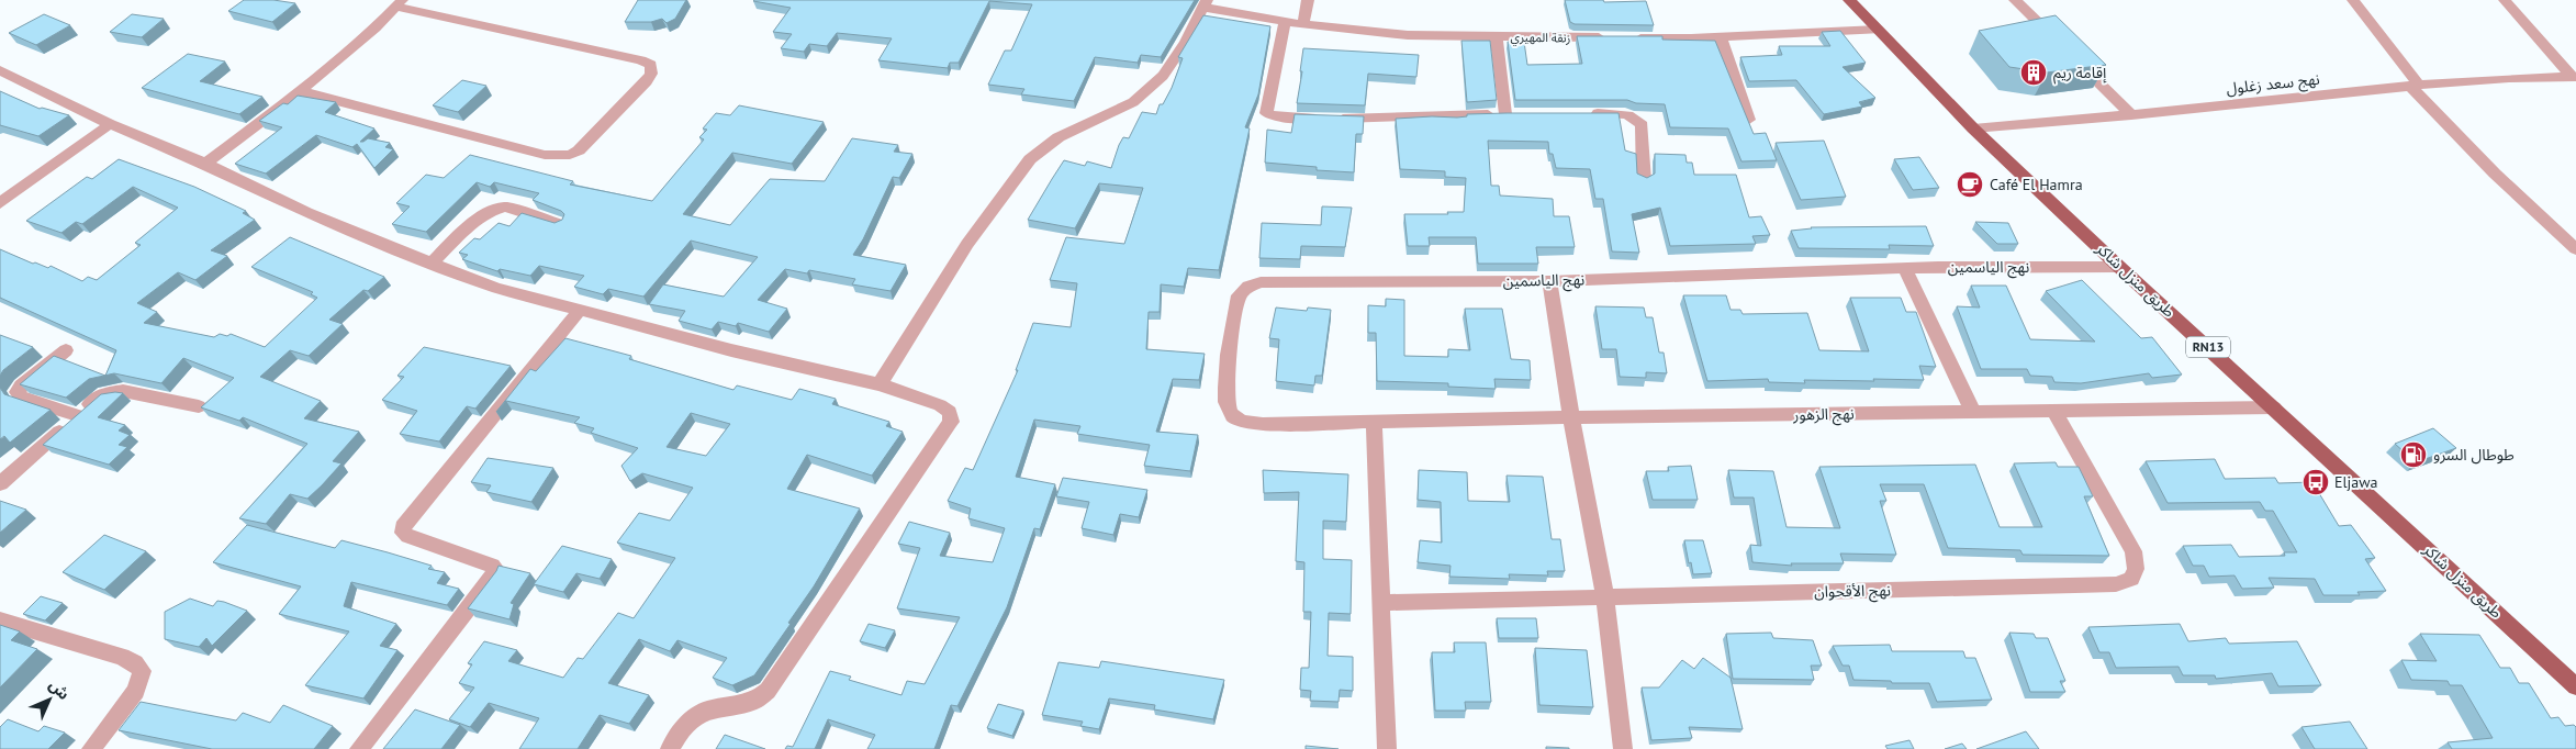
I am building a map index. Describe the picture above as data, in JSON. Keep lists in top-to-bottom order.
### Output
{
  "streets": {
    "main road": ["طريق منزل شاكر", "RN13"],
    "street": [
      "زنقة المهيري",
      "نهج سعد زغلول",
      "نهج الياسمين",
      "نهج الزهور",
      "نهج الأقحوان"
    ]
  },
  "crossings": [
    ["زنقة المهيري", "طريق منزل شاكر"],
    ["نهج سعد زغلول", "طريق منزل شاكر"],
    ["نهج الياسمين", "طريق منزل شاكر"],
    ["نهج الياسمين", "نهج الزهور"],
    ["طريق منزل شاكر", "نهج الزهور"],
    ["نهج الزهور", "نهج الأقحوان"]
  ],
  "places": {
    "building": ["إقامة ريم"],
    "cafe": ["Café El Hamra"],
    "fuel station": ["طوطال السرو"],
    "bus stop": ["Eljawa"]
  },
  "north": "top right"
}
